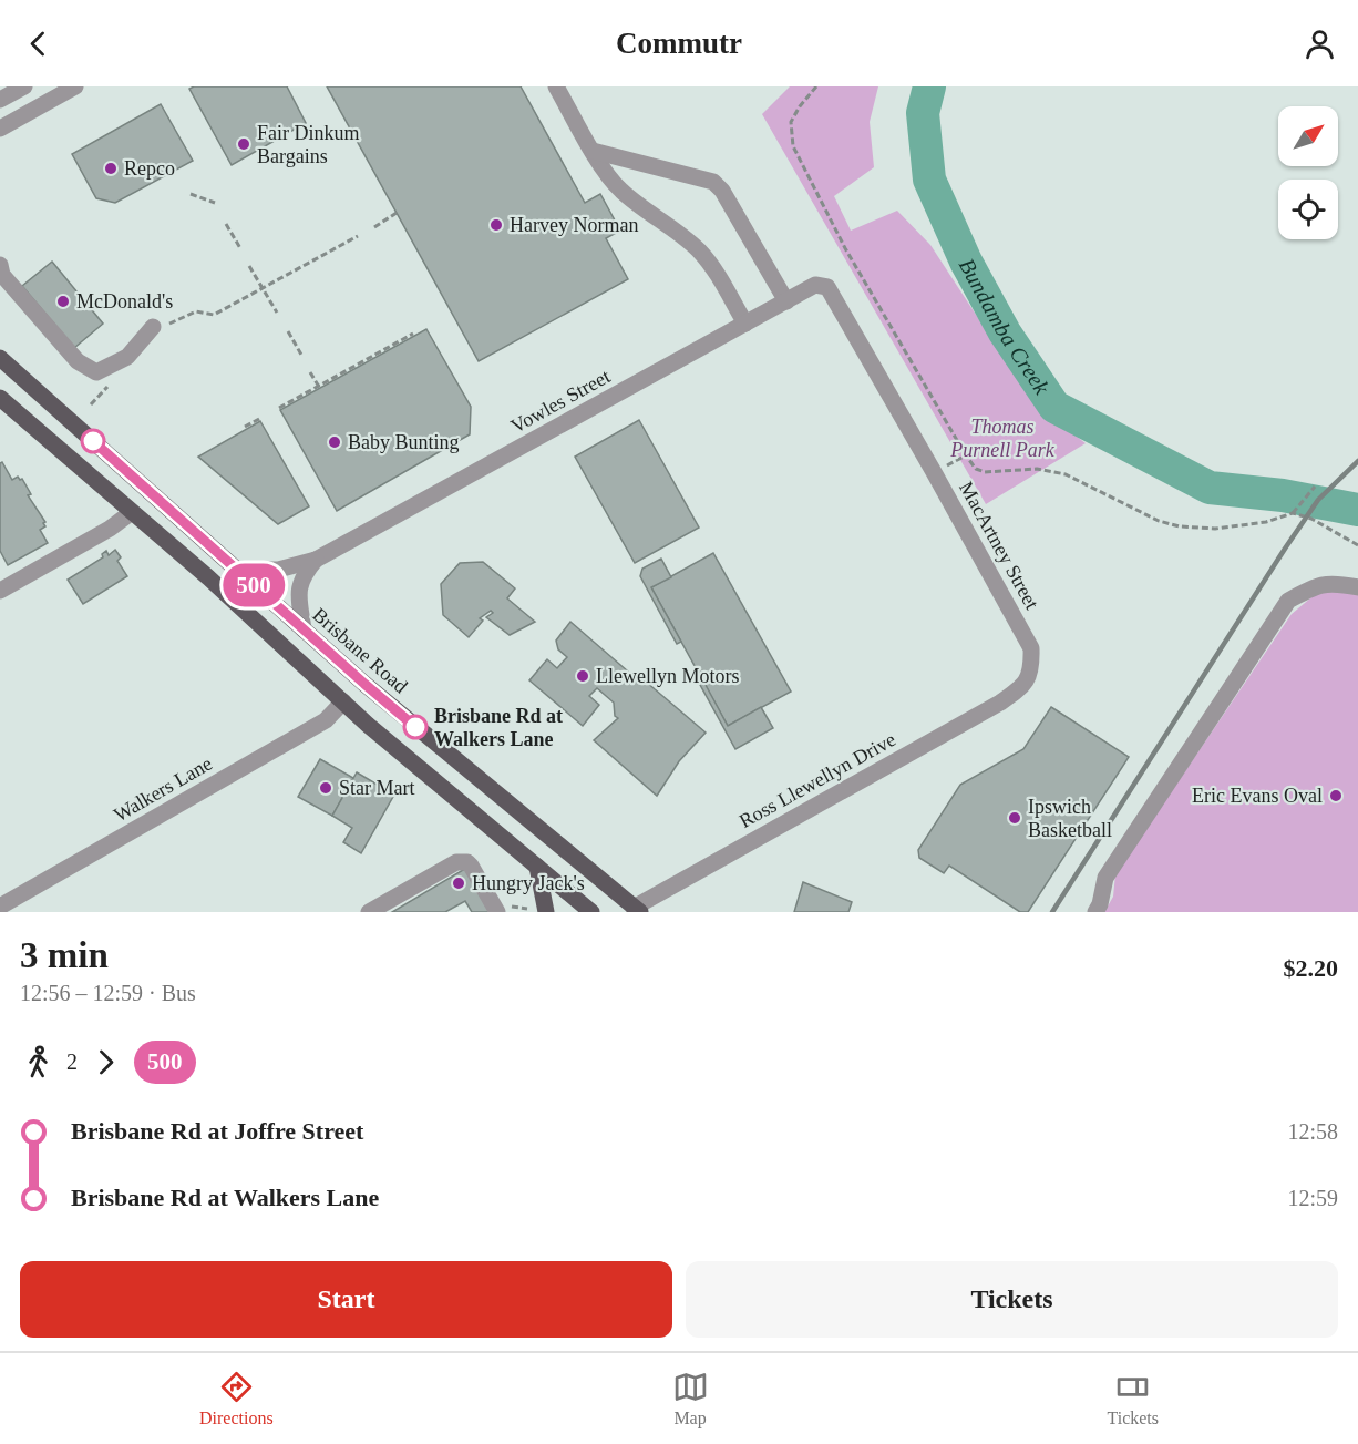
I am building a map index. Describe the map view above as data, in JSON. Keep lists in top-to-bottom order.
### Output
{
  "streets": {
    "main road": ["Brisbane Road"],
    "street": [
      "Vowles Street",
      "MacArtney Street",
      "Ross Llewellyn Drive",
      "Walkers Lane"
    ]
  },
  "crossings": [
    ["Vowles Street", "MacArtney Street"],
    ["Vowles Street", "Brisbane Road"],
    ["MacArtney Street", "Ross Llewellyn Drive"],
    ["Brisbane Road", "Ross Llewellyn Drive"]
  ],
  "water": ["Bundamba Creek"],
  "parks": ["Thomas Purnell Park"],
  "places": [
    "Fair Dinkum Bargains",
    "Repco",
    "Harvey Norman",
    "McDonald's",
    "Baby Bunting",
    "Llewellyn Motors",
    "Brisbane Rd at Walkers Lane",
    "Star Mart",
    "Eric Evans Oval",
    "Ipswich Basketball",
    "Hungry Jack's"
  ],
  "lines": ["bus line 500"],
  "north": "top right",
  "page": {
    "header": "Commutr",
    "on_map": "500",
    "heading": ["3 min", "12:56 – 12:59 · Bus", "$2.20"],
    "legs": ["2", "500"],
    "list": [
      {
        "name": "Brisbane Rd at Joffre Street",
        "value": "12:58"
      },
      {
        "name": "Brisbane Rd at Walkers Lane",
        "value": "12:59"
      }
    ],
    "buttons": ["Start", "Tickets"],
    "tabs": ["Directions", "Map", "Tickets"]
  }
}
